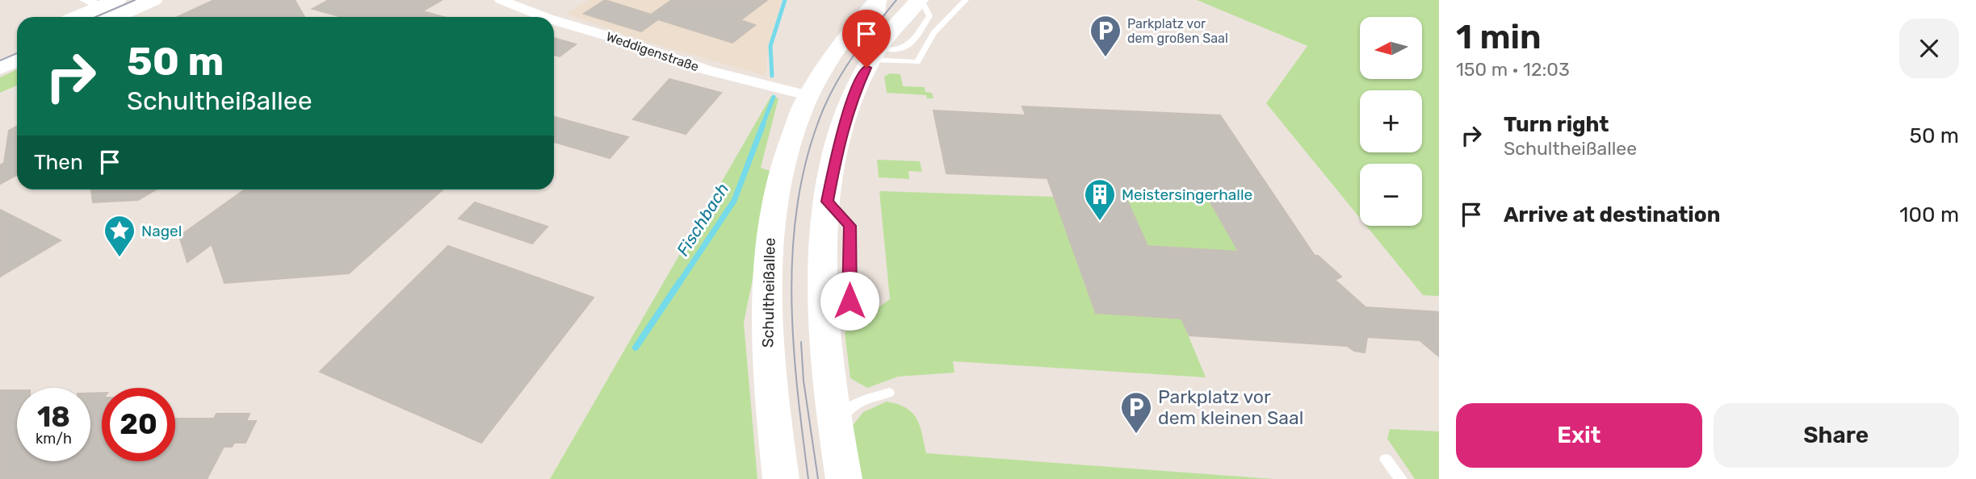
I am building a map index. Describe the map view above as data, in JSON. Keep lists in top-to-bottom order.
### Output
{
  "streets": {
    "main road": ["Schultheißallee"],
    "street": ["Weddigenstraße"]
  },
  "crossings": [
    ["Weddigenstraße", "Schultheißallee"]
  ],
  "water": ["Fischbach"],
  "places": {
    "parking": ["Parkplatz vor dem großen Saal", "Parkplatz vor dem kleinen Saal"],
    "building": ["Meistersingerhalle"],
    "place": ["Nagel"]
  },
  "north": "left",
  "page": {
    "heading": ["1 min", "150 m · 12:03"],
    "map_buttons": ["+", "−"],
    "turn": ["50 m", "Schultheißallee"],
    "list": [
      {
        "name": "Turn right",
        "note": "Schultheißallee",
        "value": "50 m"
      },
      {
        "name": "Arrive at destination",
        "value": "100 m"
      }
    ],
    "then": "Then",
    "speed": "18 km/h",
    "limit": "20",
    "buttons": ["Exit", "Share"]
  }
}
